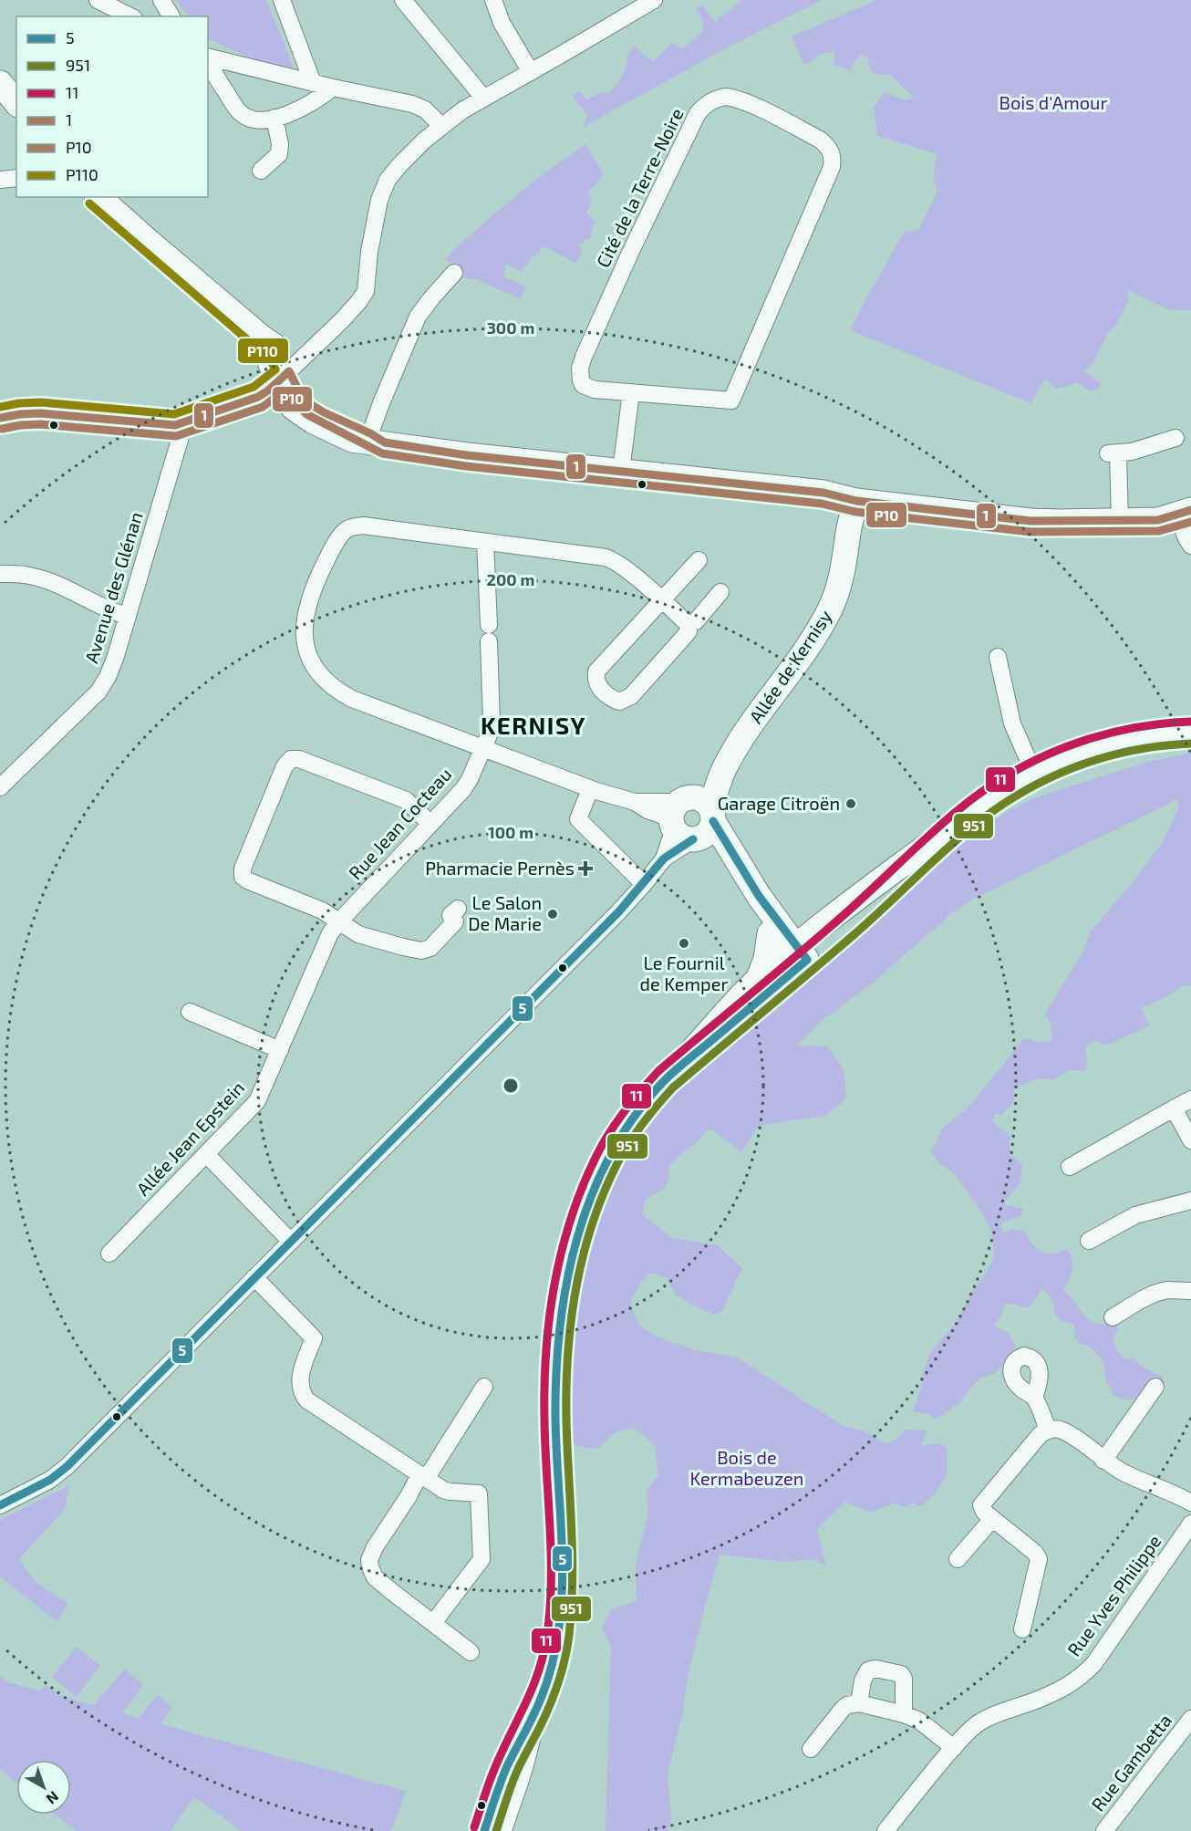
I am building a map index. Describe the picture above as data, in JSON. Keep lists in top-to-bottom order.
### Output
{
  "streets": {
    "street": [
      "Cité de la Terre-Noire",
      "Avenue des Glénan",
      "Allée de Kernisy",
      "Rue Jean Cocteau",
      "Allée Jean Epstein",
      "Rue Yves Philippe",
      "Rue Gambetta"
    ]
  },
  "crossings": [
    ["Rue Jean Cocteau", "Allée Jean Epstein"]
  ],
  "districts": ["KERNISY"],
  "parks": ["Bois d'Amour", "Bois de Kermabeuzen"],
  "places": {
    "other": ["Garage Citroën", "Le Salon De Marie", "Le Fournil de Kemper"],
    "health": ["Pharmacie Pernès"]
  },
  "lines": [
    "transit line P110",
    "transit line 1",
    "transit line P10",
    "transit line 11",
    "transit line 951",
    "transit line 5"
  ],
  "legend": [
    "5",
    "951",
    "11",
    "1",
    "P10",
    "P110"
  ],
  "north": "bottom right",
  "rings": ["300 m", "200 m", "100 m"]
}
